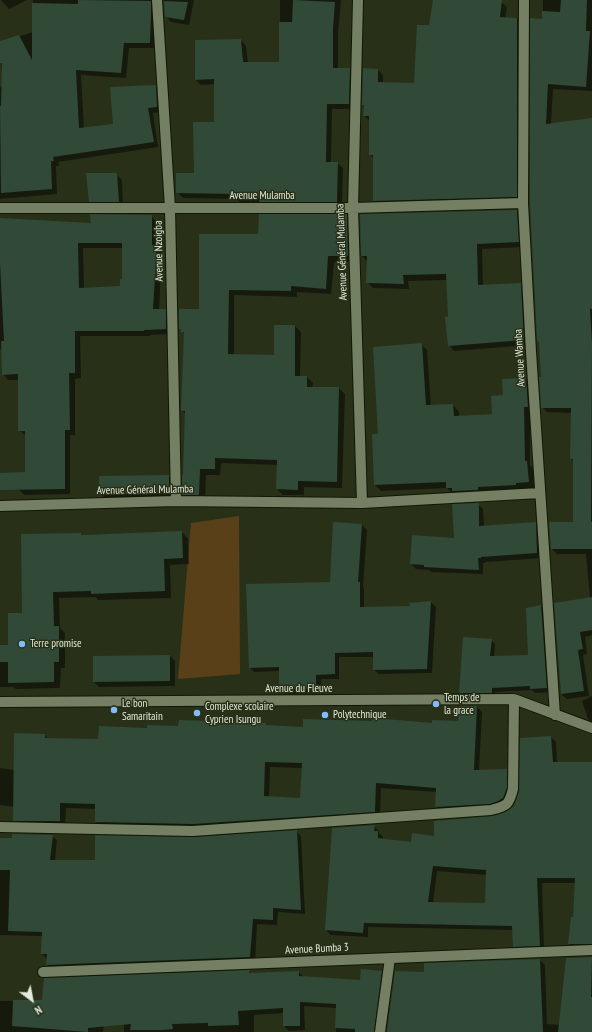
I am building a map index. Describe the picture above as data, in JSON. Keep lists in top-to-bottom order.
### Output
{
  "streets": {
    "street": [
      "Avenue Mulamba",
      "Avenue Nzoigba",
      "Avenue Général Mulamba",
      "Avenue Wamba",
      "Avenue du Fleuve",
      "Avenue Bumba 3"
    ]
  },
  "crossings": [
    ["Avenue Mulamba", "Avenue Nzoigba"],
    ["Avenue Mulamba", "Avenue Général Mulamba"],
    ["Avenue Mulamba", "Avenue Wamba"],
    ["Avenue Nzoigba", "Avenue Général Mulamba"],
    ["Avenue Général Mulamba", "Avenue Wamba"],
    ["Avenue Wamba", "Avenue du Fleuve"]
  ],
  "places": [
    "Terre promise",
    "Temps de la grace",
    "Le bon Samaritain",
    "Complexe scolaire Cyprien Isungu",
    "Polytechnique"
  ],
  "north": "bottom right"
}
